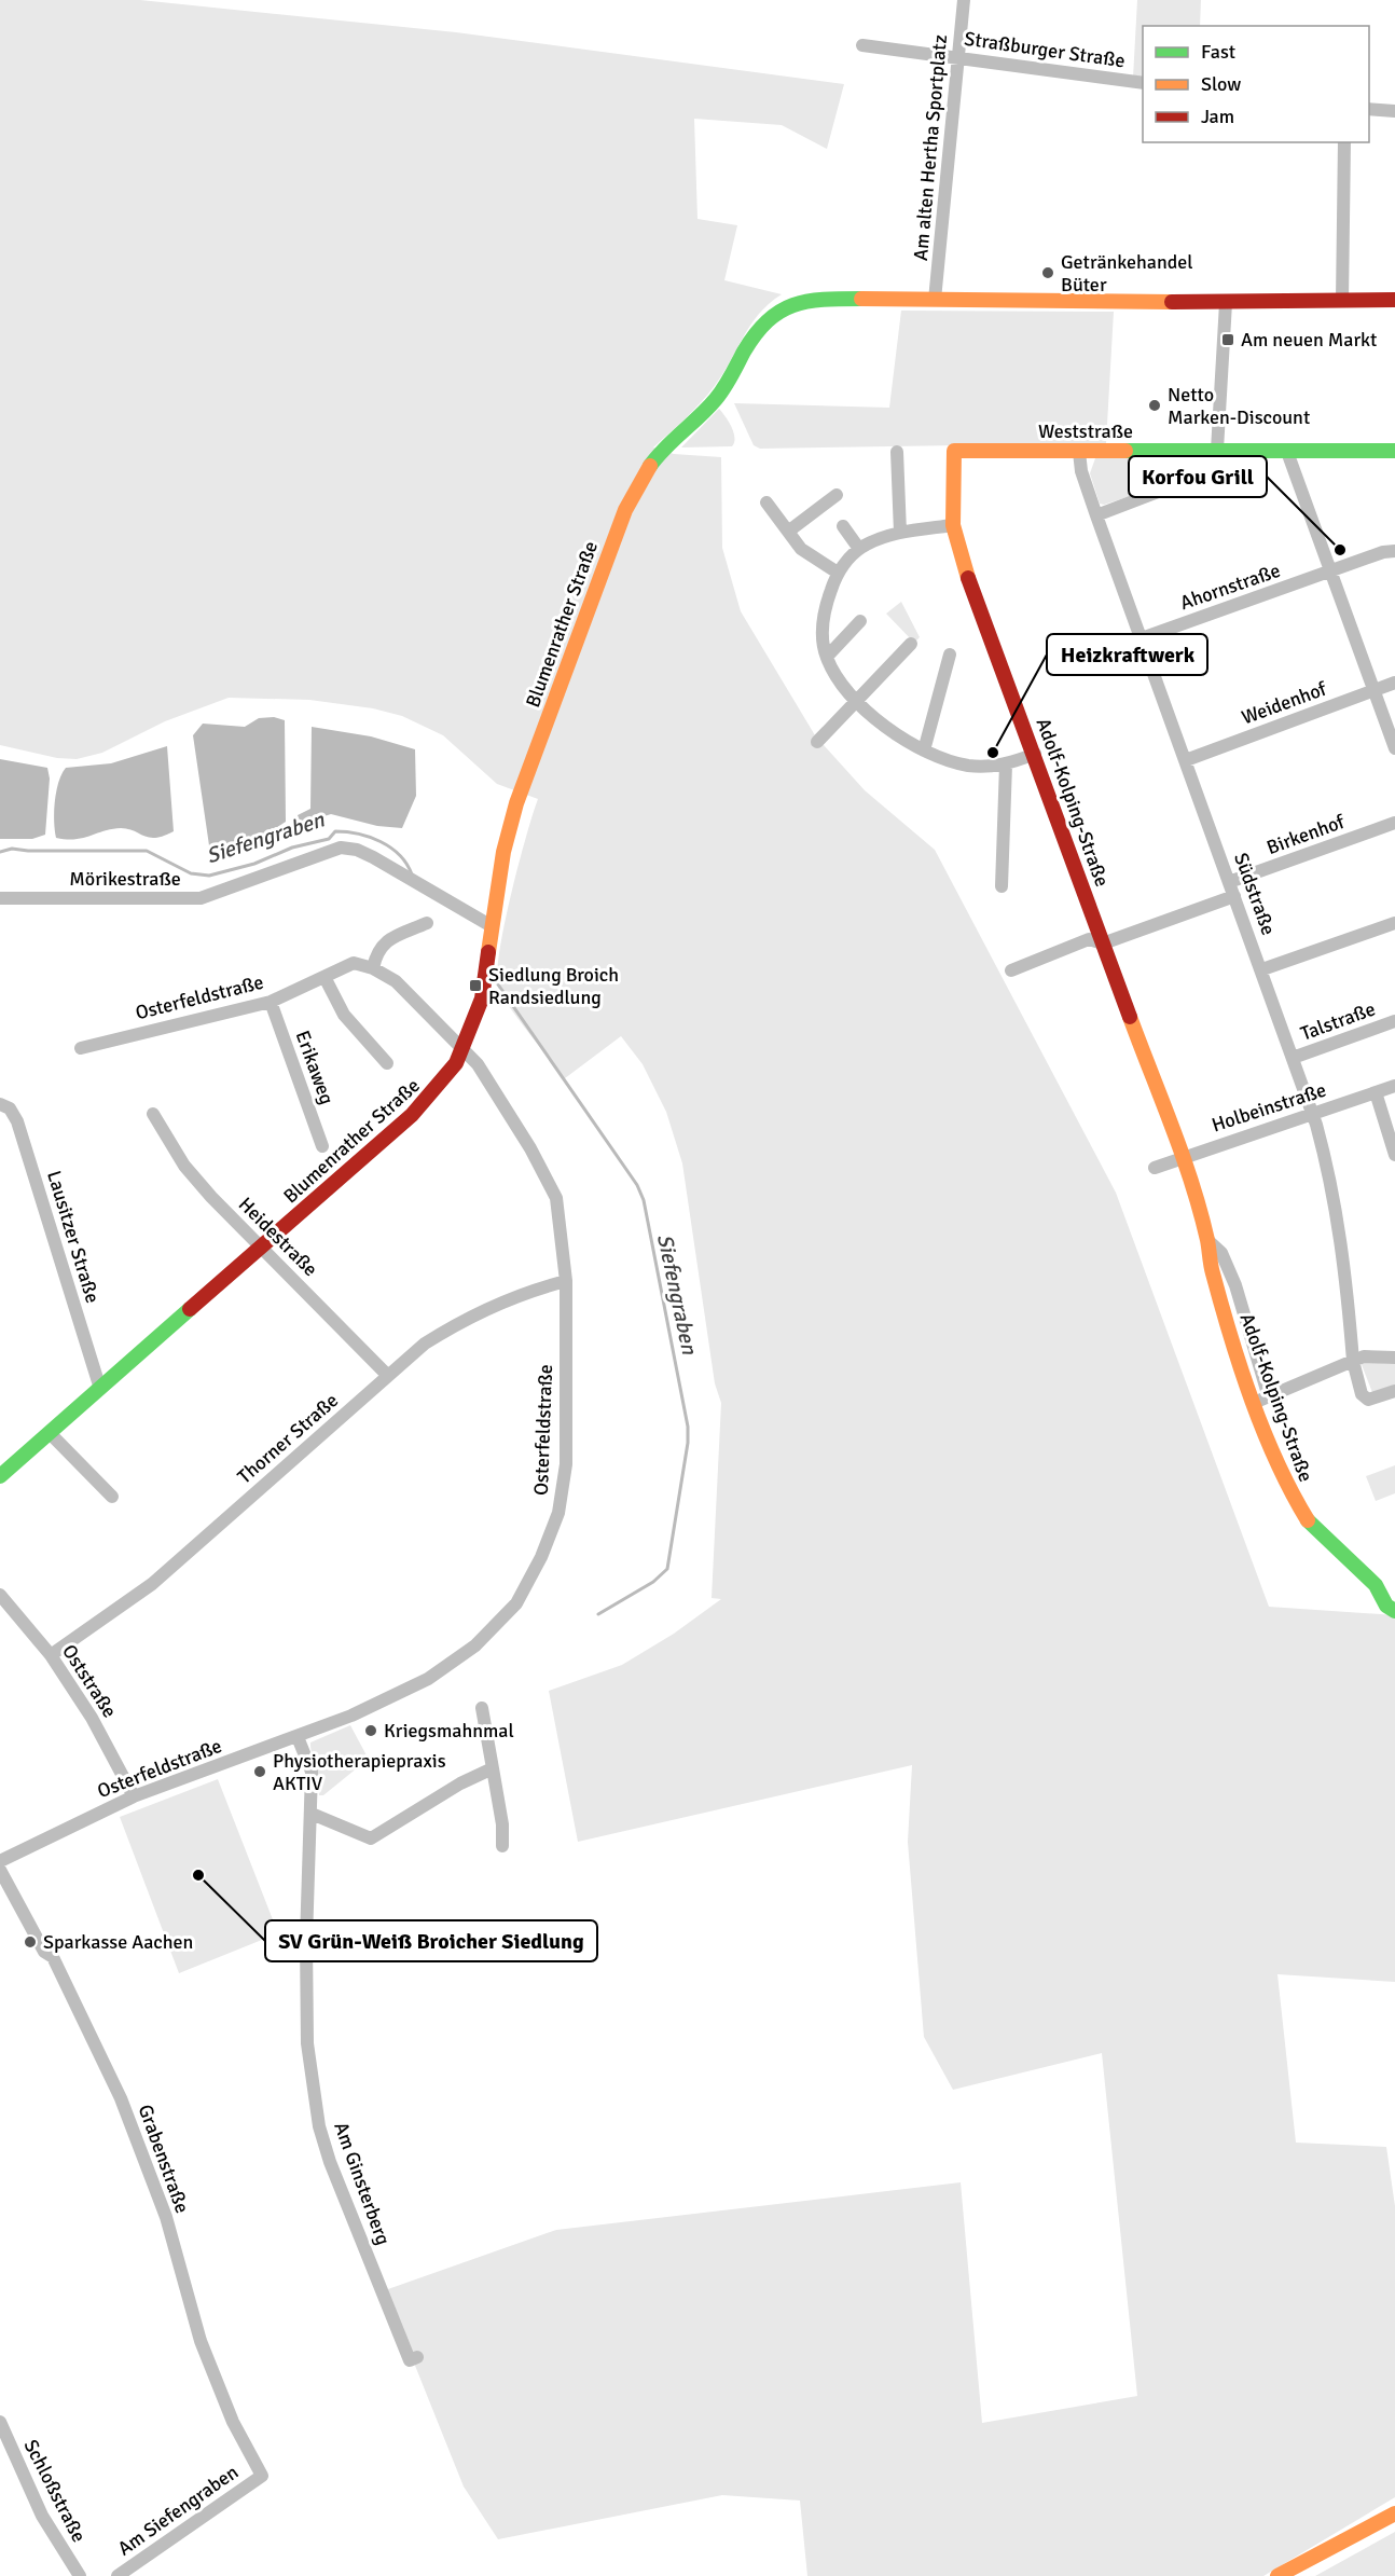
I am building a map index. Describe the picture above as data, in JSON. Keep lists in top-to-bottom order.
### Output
{
  "streets": {
    "street": [
      "Straßburger Straße",
      "Am alten Hertha Sportplatz",
      "Weststraße",
      "Ahornstraße",
      "Blumenrather Straße",
      "Weidenhof",
      "Adolf-Kolping-Straße",
      "Birkenhof",
      "Mörikestraße",
      "Südstraße",
      "Osterfeldstraße",
      "Talstraße",
      "Erikaweg",
      "Holbeinstraße",
      "Lausitzer Straße",
      "Heidestraße",
      "Thorner Straße",
      "Oststraße",
      "Grabenstraße",
      "Am Ginsterberg",
      "Schloßstraße",
      "Am Siefengraben"
    ]
  },
  "crossings": [
    ["Straßburger Straße", "Am alten Hertha Sportplatz"],
    ["Am alten Hertha Sportplatz", "Blumenrather Straße"],
    ["Weststraße", "Adolf-Kolping-Straße"],
    ["Weststraße", "Südstraße"],
    ["Ahornstraße", "Südstraße"],
    ["Blumenrather Straße", "Mörikestraße"],
    ["Blumenrather Straße", "Osterfeldstraße"],
    ["Blumenrather Straße", "Lausitzer Straße"],
    ["Blumenrather Straße", "Heidestraße"],
    ["Weidenhof", "Südstraße"],
    ["Adolf-Kolping-Straße", "Holbeinstraße"],
    ["Birkenhof", "Südstraße"],
    ["Südstraße", "Talstraße"],
    ["Südstraße", "Holbeinstraße"],
    ["Osterfeldstraße", "Erikaweg"],
    ["Osterfeldstraße", "Thorner Straße"],
    ["Osterfeldstraße", "Oststraße"],
    ["Osterfeldstraße", "Am Ginsterberg"],
    ["Heidestraße", "Thorner Straße"],
    ["Thorner Straße", "Oststraße"],
    ["Grabenstraße", "Am Siefengraben"]
  ],
  "water": ["Siefengraben"],
  "places": {
    "other": [
      "Getränkehandel Büter",
      "Netto Marken-Discount",
      "Korfou Grill",
      "Heizkraftwerk",
      "Kriegsmahnmal",
      "Physiotherapiepraxis AKTIV",
      "SV Grün-Weiß Broicher Siedlung",
      "Sparkasse Aachen"
    ],
    "transit": ["Am neuen Markt", "Siedlung Broich Randsiedlung"]
  },
  "legend": ["Fast", "Slow", "Jam"]
}
